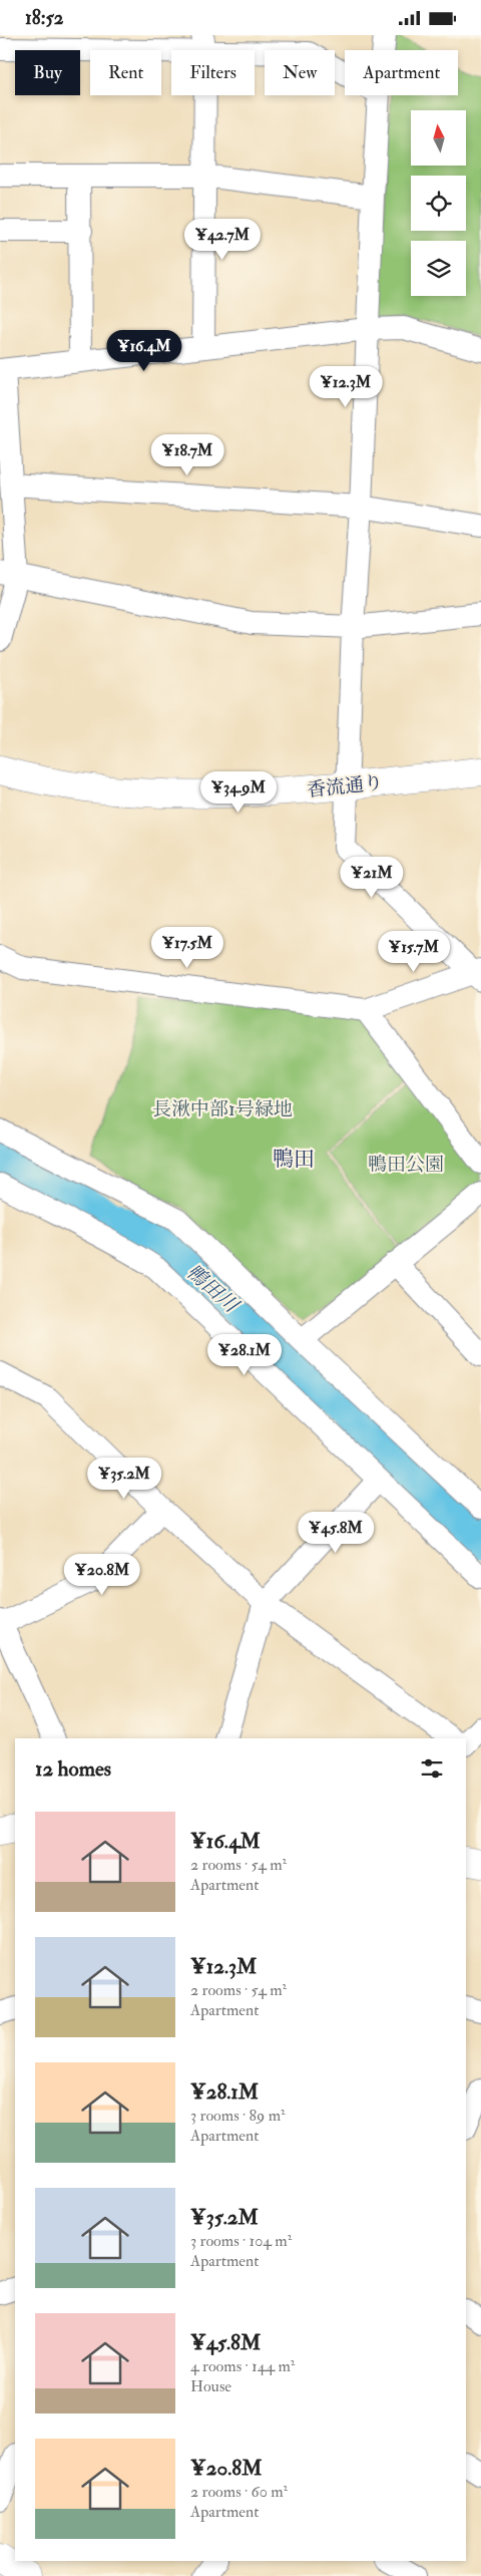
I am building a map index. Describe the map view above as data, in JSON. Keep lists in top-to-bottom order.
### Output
{
  "streets": {
    "street": ["香流通り"]
  },
  "districts": ["鴨田"],
  "water": ["鴨田川"],
  "parks": ["長湫中部1号緑地", "鴨田公園"],
  "north": "top",
  "page": {
    "status": "18:52",
    "chip": [
      "Buy",
      "Rent",
      "Filters",
      "New",
      "Apartment"
    ],
    "price": [
      "¥42.7M",
      "¥16.4M",
      "¥12.3M",
      "¥18.7M",
      "¥34.9M",
      "¥21M",
      "¥17.5M",
      "¥15.7M",
      "¥28.1M",
      "¥35.2M",
      "¥45.8M",
      "¥20.8M"
    ],
    "heading": "12 homes",
    "list": [
      {
        "name": "¥16.4M",
        "note": "2 rooms · 54 m² · Apartment"
      },
      {
        "name": "¥12.3M",
        "note": "2 rooms · 54 m² · Apartment"
      },
      {
        "name": "¥28.1M",
        "note": "3 rooms · 89 m² · Apartment"
      },
      {
        "name": "¥35.2M",
        "note": "3 rooms · 104 m² · Apartment"
      },
      {
        "name": "¥45.8M",
        "note": "4 rooms · 144 m² · House"
      },
      {
        "name": "¥20.8M",
        "note": "2 rooms · 60 m² · Apartment"
      }
    ]
  }
}
